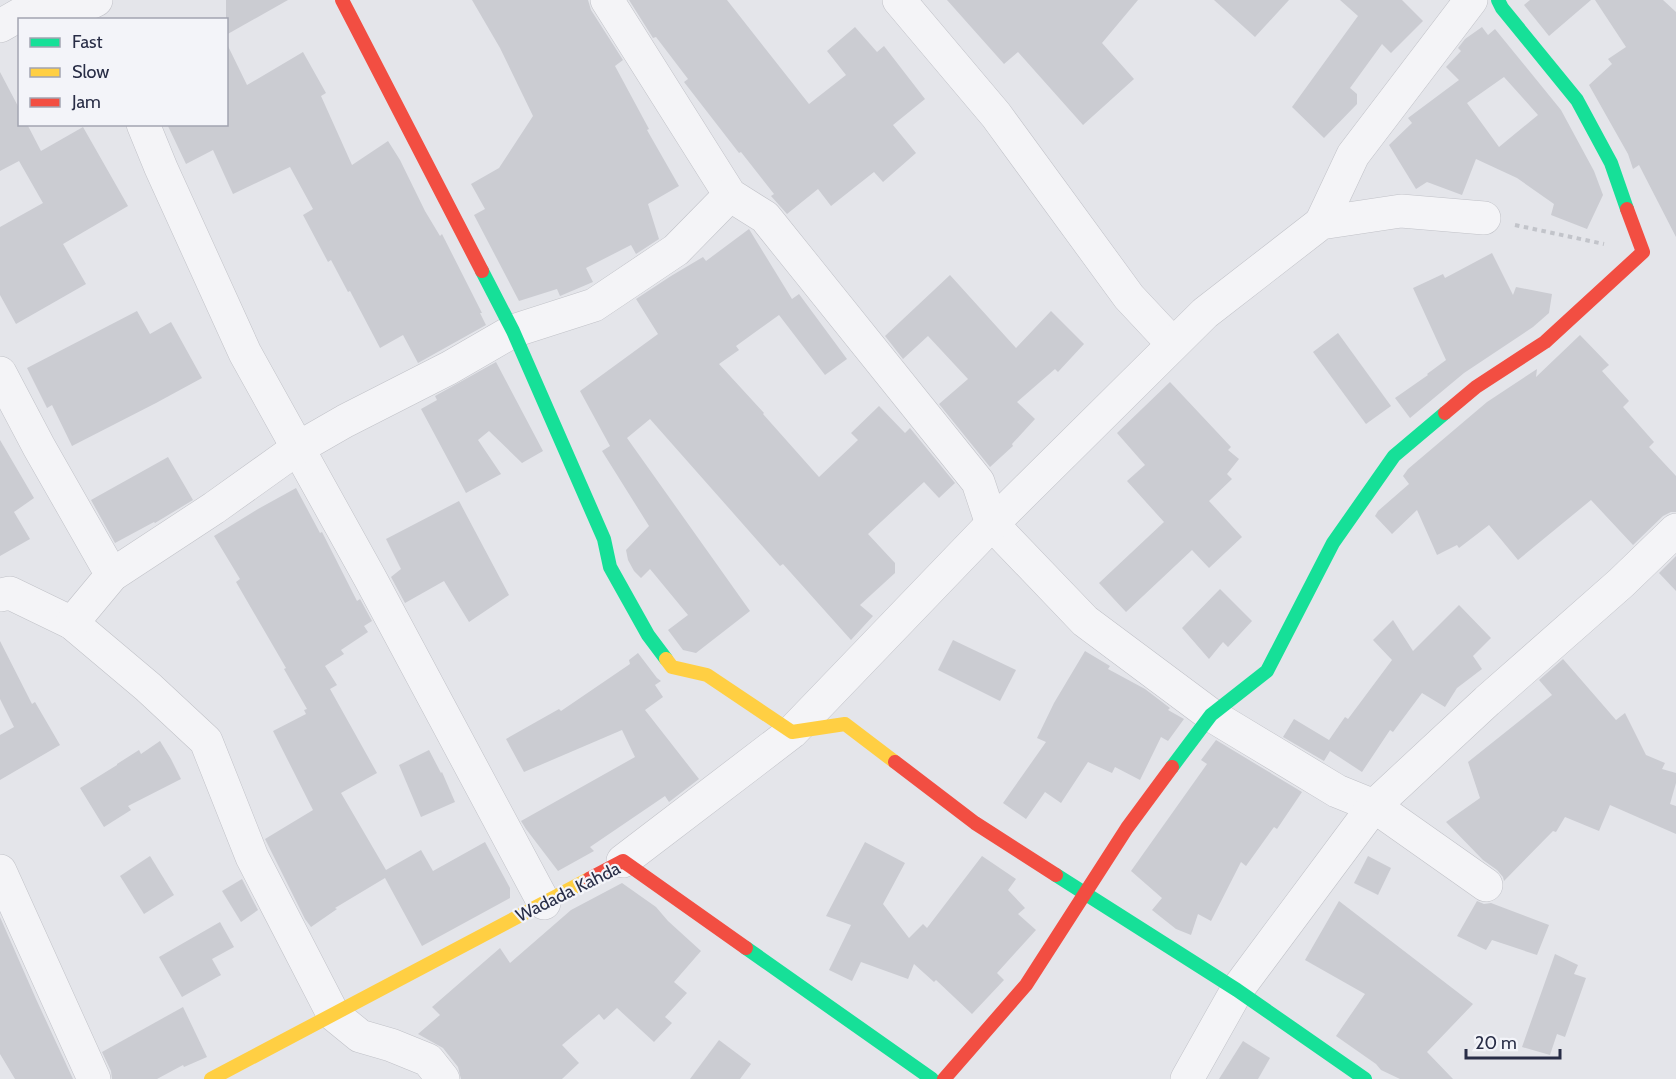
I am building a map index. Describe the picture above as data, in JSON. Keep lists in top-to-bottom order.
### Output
{
  "streets": {
    "street": ["Wadada Kahda"]
  },
  "legend": ["Fast", "Slow", "Jam"],
  "scale_bar": "20 m"
}
